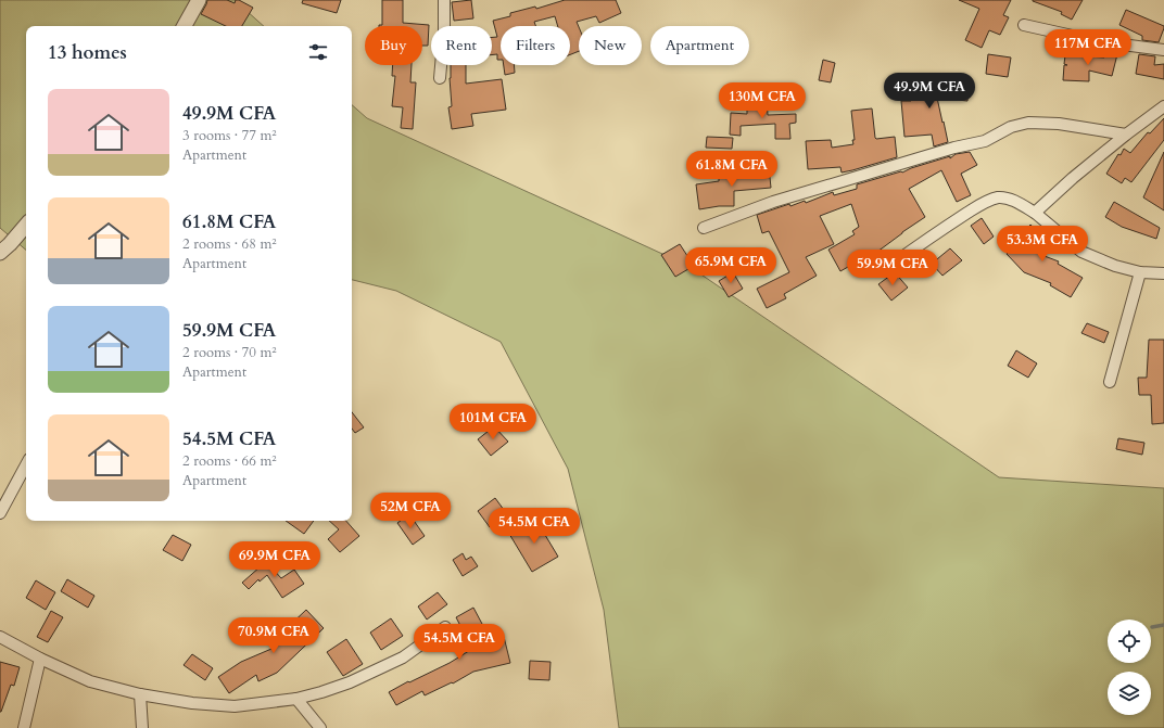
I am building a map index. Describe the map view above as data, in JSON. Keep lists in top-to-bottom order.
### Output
{
  "page": {
    "chip": [
      "Buy",
      "Rent",
      "Filters",
      "New",
      "Apartment"
    ],
    "heading": "13 homes",
    "price": [
      "117M CFA",
      "49.9M CFA",
      "130M CFA",
      "61.8M CFA",
      "53.3M CFA",
      "65.9M CFA",
      "59.9M CFA",
      "101M CFA",
      "52M CFA",
      "54.5M CFA",
      "69.9M CFA",
      "70.9M CFA",
      "54.5M CFA"
    ],
    "list": [
      {
        "name": "49.9M CFA",
        "note": "3 rooms · 77 m² · Apartment"
      },
      {
        "name": "61.8M CFA",
        "note": "2 rooms · 68 m² · Apartment"
      },
      {
        "name": "59.9M CFA",
        "note": "2 rooms · 70 m² · Apartment"
      },
      {
        "name": "54.5M CFA",
        "note": "2 rooms · 66 m² · Apartment"
      }
    ]
  }
}
